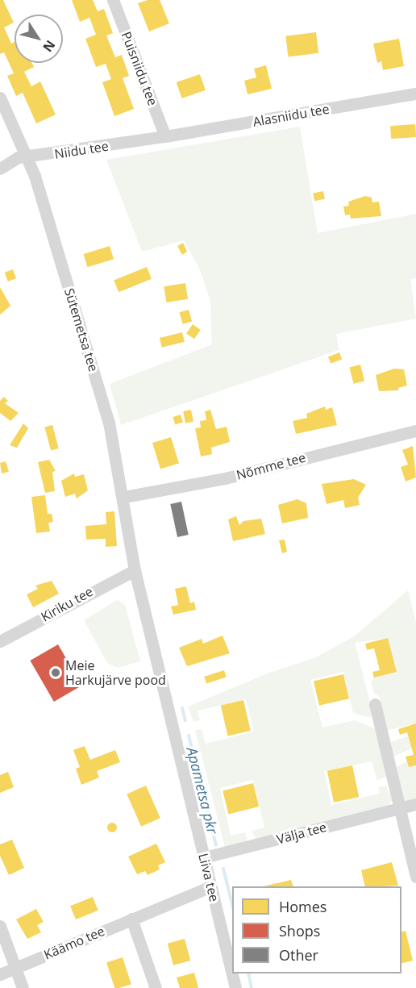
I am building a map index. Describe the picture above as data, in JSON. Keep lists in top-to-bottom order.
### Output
{
  "streets": {
    "street": [
      "Puisniidu tee",
      "Alasniidu tee",
      "Niidu tee",
      "Sütemetsa tee",
      "Nõmme tee",
      "Kiriku tee",
      "Välja tee",
      "Liiva tee",
      "Käämo tee"
    ]
  },
  "crossings": [
    ["Puisniidu tee", "Alasniidu tee"],
    ["Puisniidu tee", "Niidu tee"],
    ["Alasniidu tee", "Niidu tee"],
    ["Niidu tee", "Sütemetsa tee"],
    ["Sütemetsa tee", "Nõmme tee"],
    ["Sütemetsa tee", "Kiriku tee"],
    ["Sütemetsa tee", "Liiva tee"],
    ["Kiriku tee", "Liiva tee"],
    ["Välja tee", "Liiva tee"],
    ["Liiva tee", "Käämo tee"]
  ],
  "water": ["Apametsa pkr"],
  "places": ["Meie Harkujärve pood"],
  "legend": ["Homes", "Shops", "Other"],
  "north": "bottom right"
}
